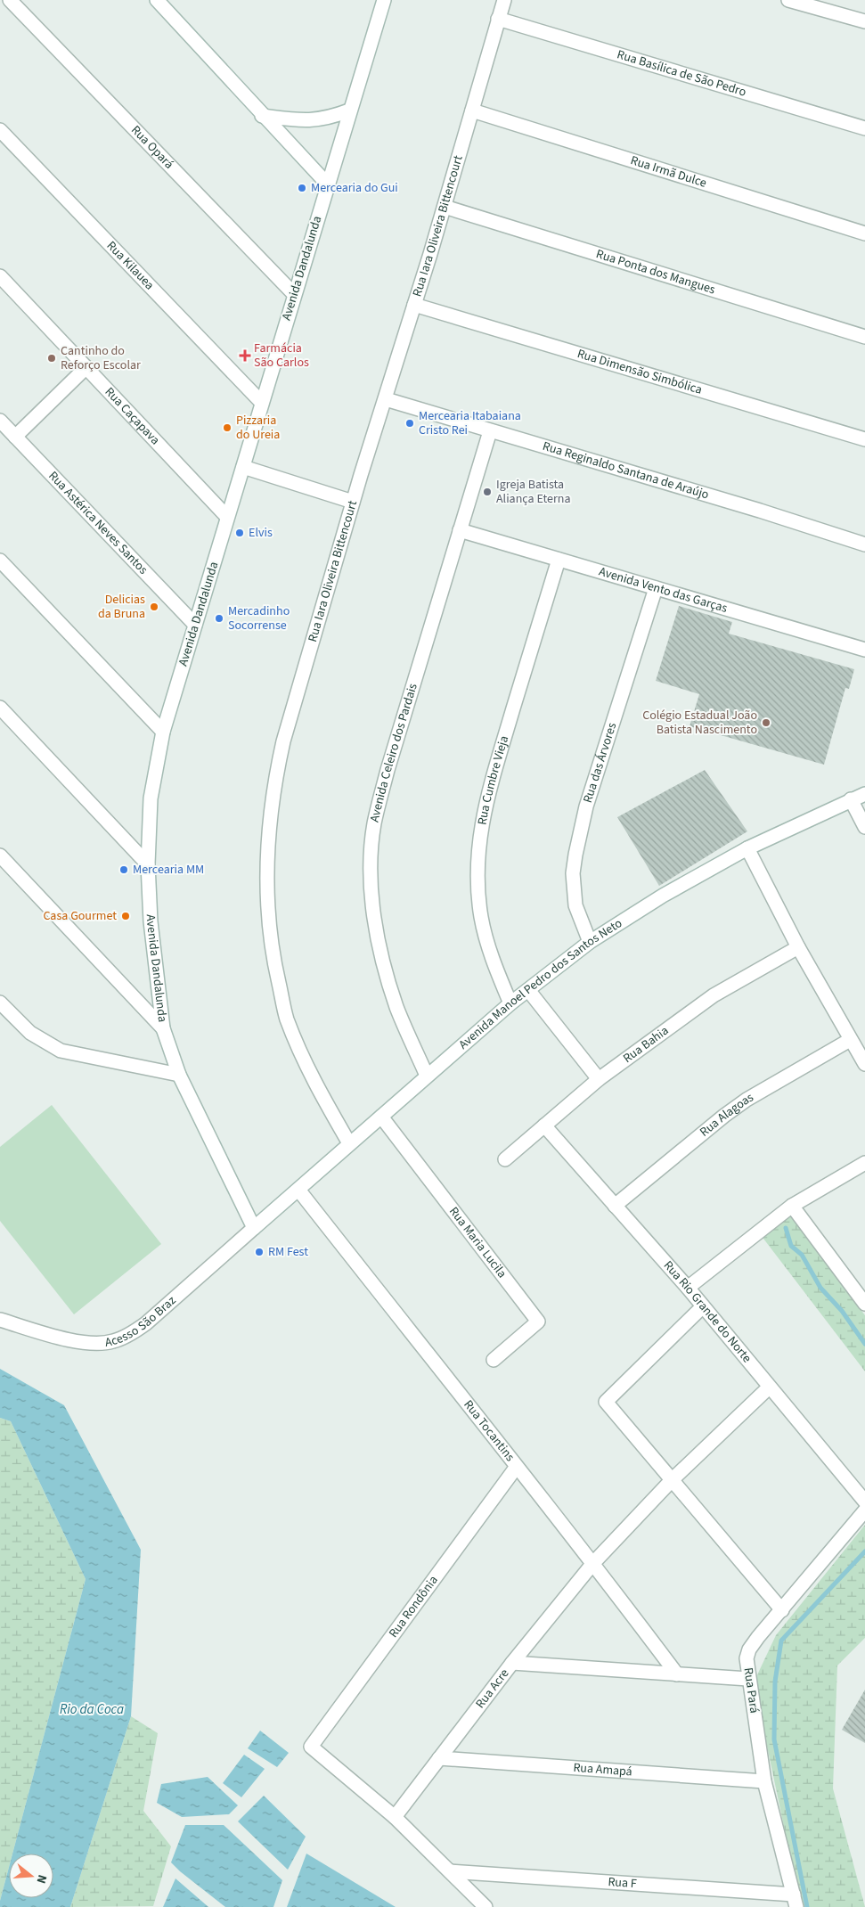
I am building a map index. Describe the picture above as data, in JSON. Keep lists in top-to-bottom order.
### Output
{
  "streets": {
    "street": [
      "Rua Basílica de São Pedro",
      "Rua Opará",
      "Rua Irmã Dulce",
      "Rua Iara Oliveira Bittencourt",
      "Rua Kilauea",
      "Avenida Dandalunda",
      "Rua Ponta dos Mangues",
      "Rua Dimensão Simbólica",
      "Rua Caçapava",
      "Rua Reginaldo Santana de Araújo",
      "Rua Astérica Neves Santos",
      "Avenida Vento das Garças",
      "Avenida Celeiro dos Pardais",
      "Rua das Árvores",
      "Rua Cumbre Vieja",
      "Avenida Manoel Pedro dos Santos Neto",
      "Rua Bahia",
      "Rua Alagoas",
      "Rua Maria Lucila",
      "Rua Rio Grande do Norte",
      "Acesso São Braz",
      "Rua Tocantins",
      "Rua Rondônia",
      "Rua Acre",
      "Rua Pará",
      "Rua Amapá",
      "Rua F"
    ]
  },
  "crossings": [
    ["Rua Basílica de São Pedro", "Rua Iara Oliveira Bittencourt"],
    ["Rua Opará", "Avenida Dandalunda"],
    ["Rua Irmã Dulce", "Rua Iara Oliveira Bittencourt"],
    ["Rua Iara Oliveira Bittencourt", "Rua Ponta dos Mangues"],
    ["Rua Iara Oliveira Bittencourt", "Rua Dimensão Simbólica"],
    ["Rua Iara Oliveira Bittencourt", "Rua Reginaldo Santana de Araújo"],
    ["Rua Iara Oliveira Bittencourt", "Avenida Manoel Pedro dos Santos Neto"],
    ["Rua Kilauea", "Avenida Dandalunda"],
    ["Avenida Dandalunda", "Rua Caçapava"],
    ["Avenida Dandalunda", "Rua Astérica Neves Santos"],
    ["Avenida Dandalunda", "Avenida Manoel Pedro dos Santos Neto"],
    ["Avenida Dandalunda", "Acesso São Braz"],
    ["Rua Reginaldo Santana de Araújo", "Avenida Celeiro dos Pardais"],
    ["Avenida Vento das Garças", "Avenida Celeiro dos Pardais"],
    ["Avenida Vento das Garças", "Rua das Árvores"],
    ["Avenida Vento das Garças", "Rua Cumbre Vieja"],
    ["Avenida Celeiro dos Pardais", "Avenida Manoel Pedro dos Santos Neto"],
    ["Rua das Árvores", "Avenida Manoel Pedro dos Santos Neto"],
    ["Rua Cumbre Vieja", "Avenida Manoel Pedro dos Santos Neto"],
    ["Avenida Manoel Pedro dos Santos Neto", "Rua Maria Lucila"],
    ["Avenida Manoel Pedro dos Santos Neto", "Acesso São Braz"],
    ["Avenida Manoel Pedro dos Santos Neto", "Rua Tocantins"],
    ["Rua Bahia", "Rua Rio Grande do Norte"],
    ["Rua Alagoas", "Rua Rio Grande do Norte"],
    ["Rua Rio Grande do Norte", "Rua Acre"],
    ["Rua Tocantins", "Rua Rondônia"],
    ["Rua Tocantins", "Rua Acre"],
    ["Rua Rondônia", "Rua Acre"],
    ["Rua Acre", "Rua Amapá"],
    ["Rua Pará", "Rua Amapá"],
    ["Rua Pará", "Rua F"]
  ],
  "water": ["Rio da Coca"],
  "places": {
    "other": [
      "Mercearia do Gui",
      "Cantinho do Reforço Escolar",
      "Mercearia Itabaiana Cristo Rei",
      "Pizzaria do Ureia",
      "Igreja Batista Aliança Eterna",
      "Elvis",
      "Delicias da Bruna",
      "Mercadinho Socorrense",
      "Colégio Estadual João Batista Nascimento",
      "Mercearia MM",
      "Casa Gourmet",
      "RM Fest"
    ],
    "health": ["Farmácia São Carlos"]
  },
  "north": "right"
}
